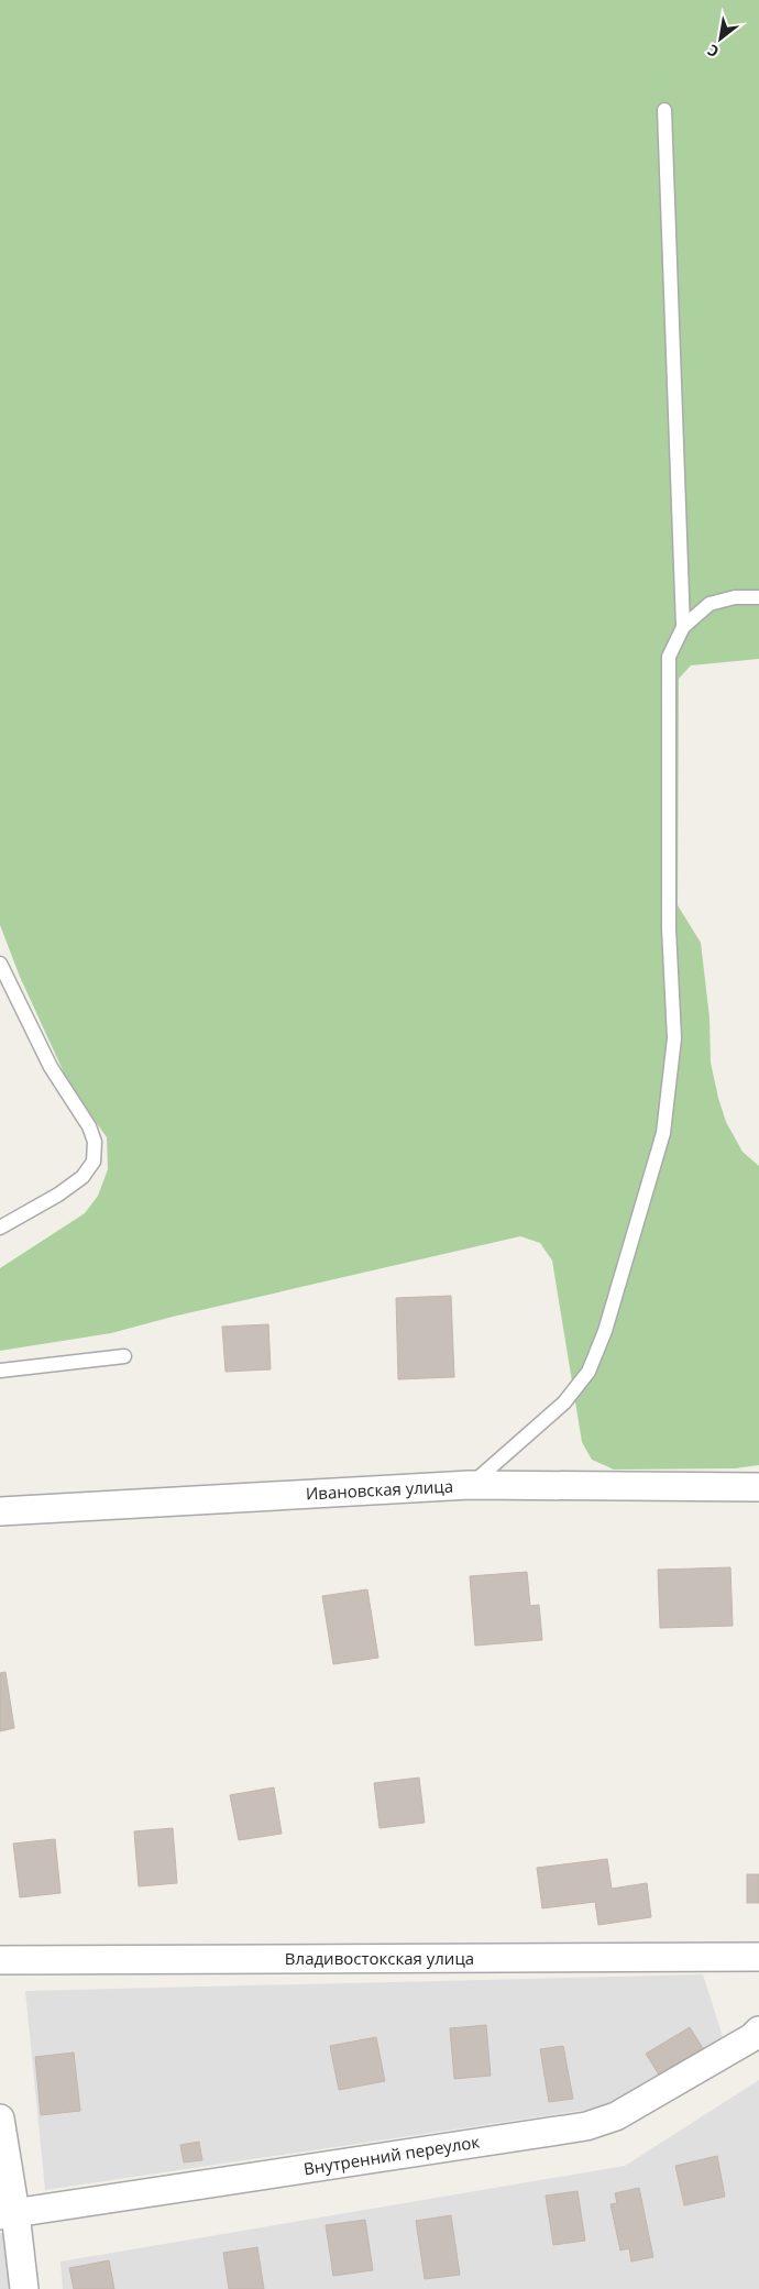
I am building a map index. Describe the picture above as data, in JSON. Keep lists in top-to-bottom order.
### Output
{
  "streets": {
    "street": ["Ивановская улица", "Владивостокская улица", "Внутренний переулок"]
  },
  "north": "bottom left"
}
